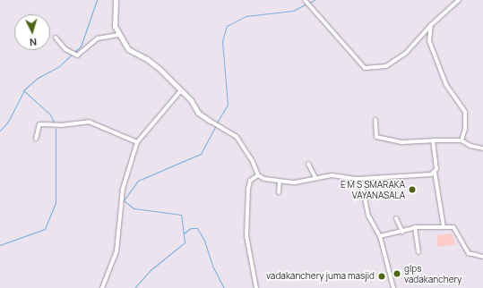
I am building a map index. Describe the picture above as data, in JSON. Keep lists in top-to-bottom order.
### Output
{
  "places": ["E M S SMARAKA VAYANASALA", "glps vadakanchery", "vadakanchery juma masjid"],
  "north": "bottom"
}
